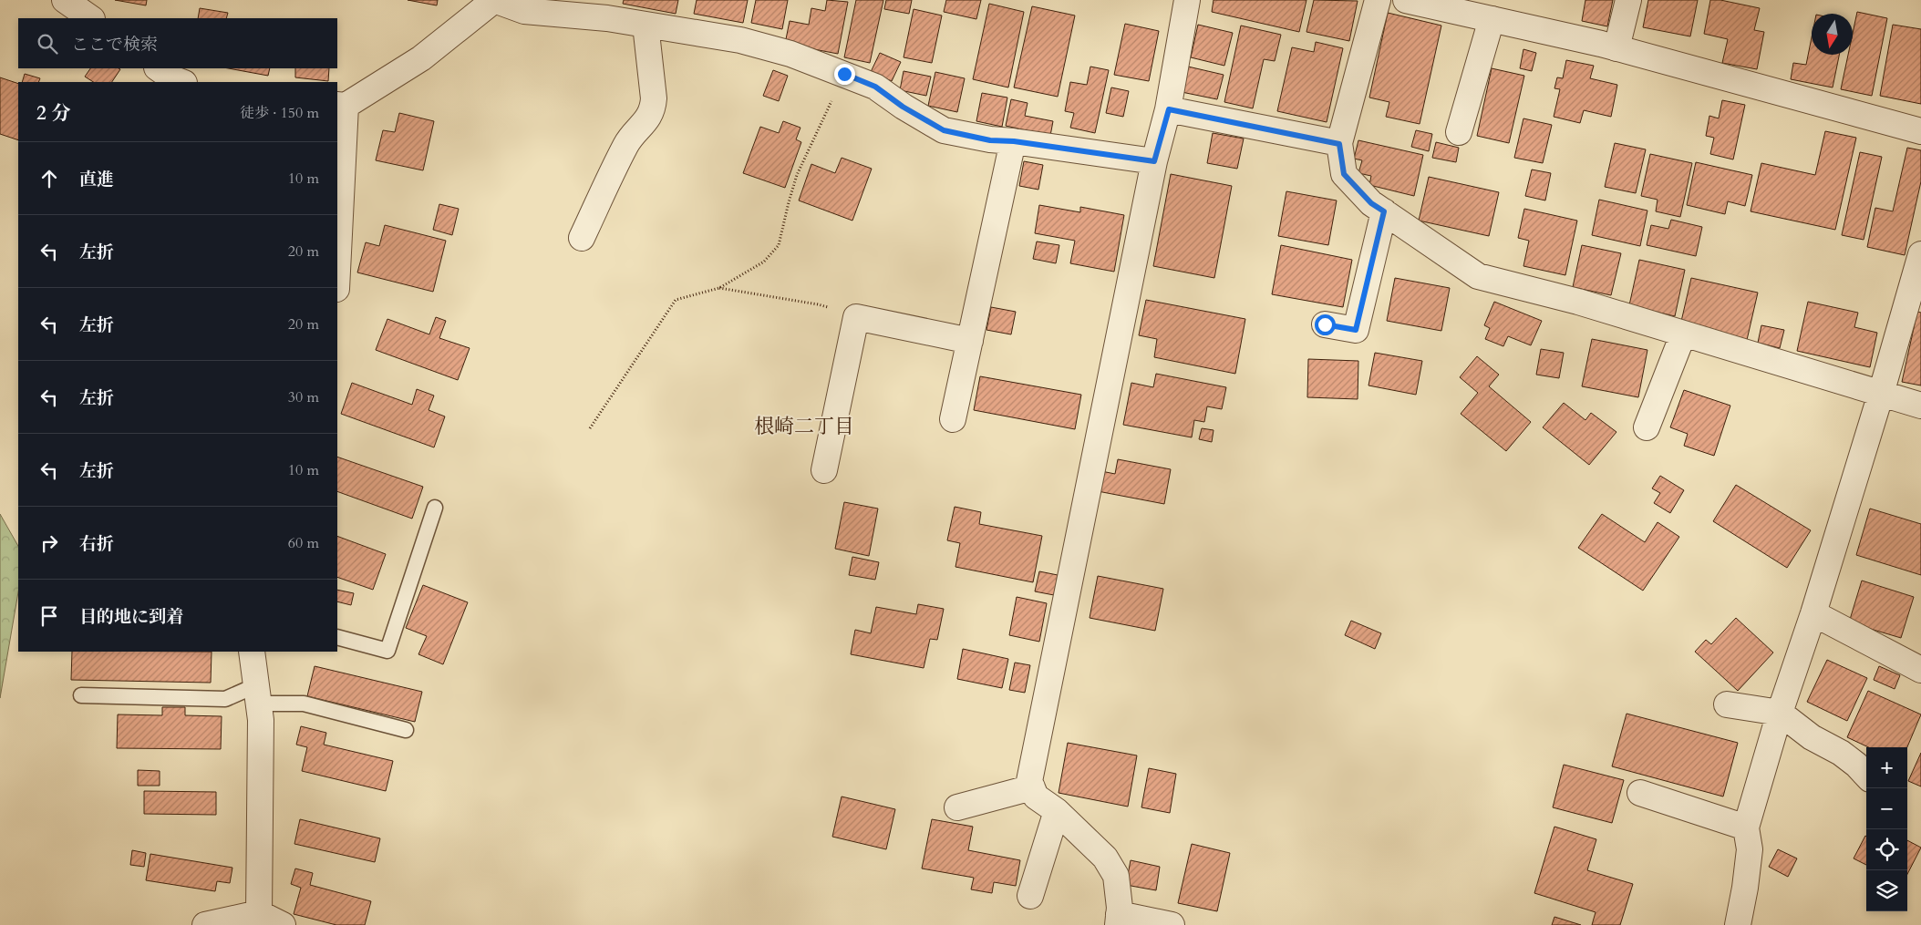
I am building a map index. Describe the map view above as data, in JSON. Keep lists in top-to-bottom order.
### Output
{
  "districts": ["根崎二丁目"],
  "north": "bottom",
  "page": {
    "search": "ここで検索",
    "heading": ["2 分", "徒歩 · 150 m"],
    "list": [
      ["直進", "10 m"],
      ["左折", "20 m"],
      ["左折", "20 m"],
      ["左折", "30 m"],
      ["左折", "10 m"],
      ["右折", "60 m"],
      "目的地に到着"
    ],
    "map_buttons": ["+", "−"]
  }
}
